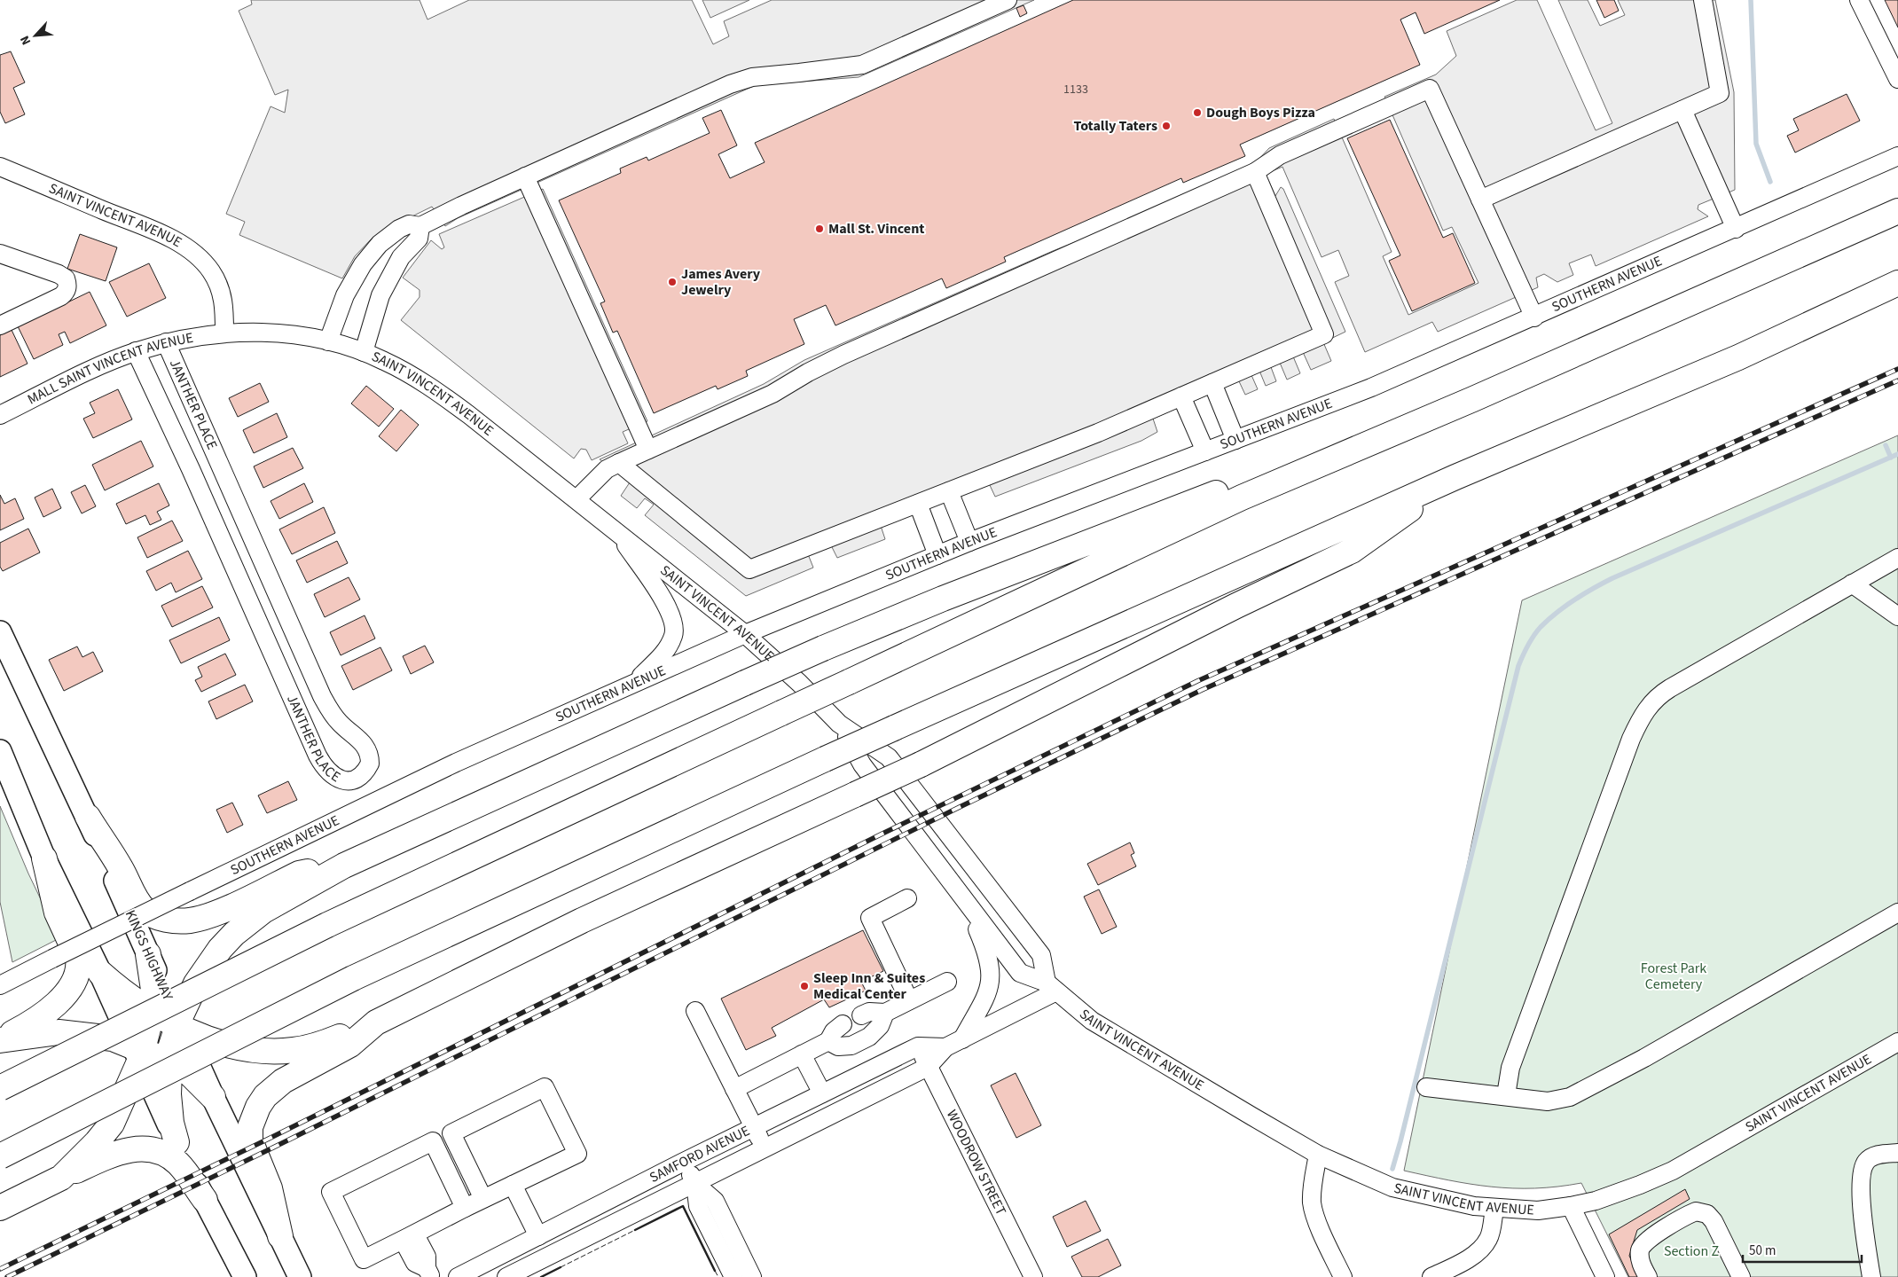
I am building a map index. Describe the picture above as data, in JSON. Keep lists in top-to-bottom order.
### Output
{
  "streets": {
    "main road": ["KINGS HIGHWAY"],
    "street": [
      "SAINT VINCENT AVENUE",
      "SOUTHERN AVENUE",
      "MALL SAINT VINCENT AVENUE",
      "JANTHER PLACE",
      "SAMFORD AVENUE",
      "WOODROW STREET"
    ]
  },
  "crossings": [
    ["SAINT VINCENT AVENUE", "SOUTHERN AVENUE"],
    ["SAINT VINCENT AVENUE", "MALL SAINT VINCENT AVENUE"],
    ["SAINT VINCENT AVENUE", "SAMFORD AVENUE"],
    ["MALL SAINT VINCENT AVENUE", "JANTHER PLACE"],
    ["SAMFORD AVENUE", "WOODROW STREET"]
  ],
  "parks": ["Forest Park Cemetery", "Section Z"],
  "places": [
    "Dough Boys Pizza",
    "Totally Taters",
    "Mall St. Vincent",
    "James Avery Jewelry",
    "Sleep Inn & Suites Medical Center"
  ],
  "house_numbers": ["1133"],
  "scale_bar": "50 m",
  "north": "bottom left"
}
